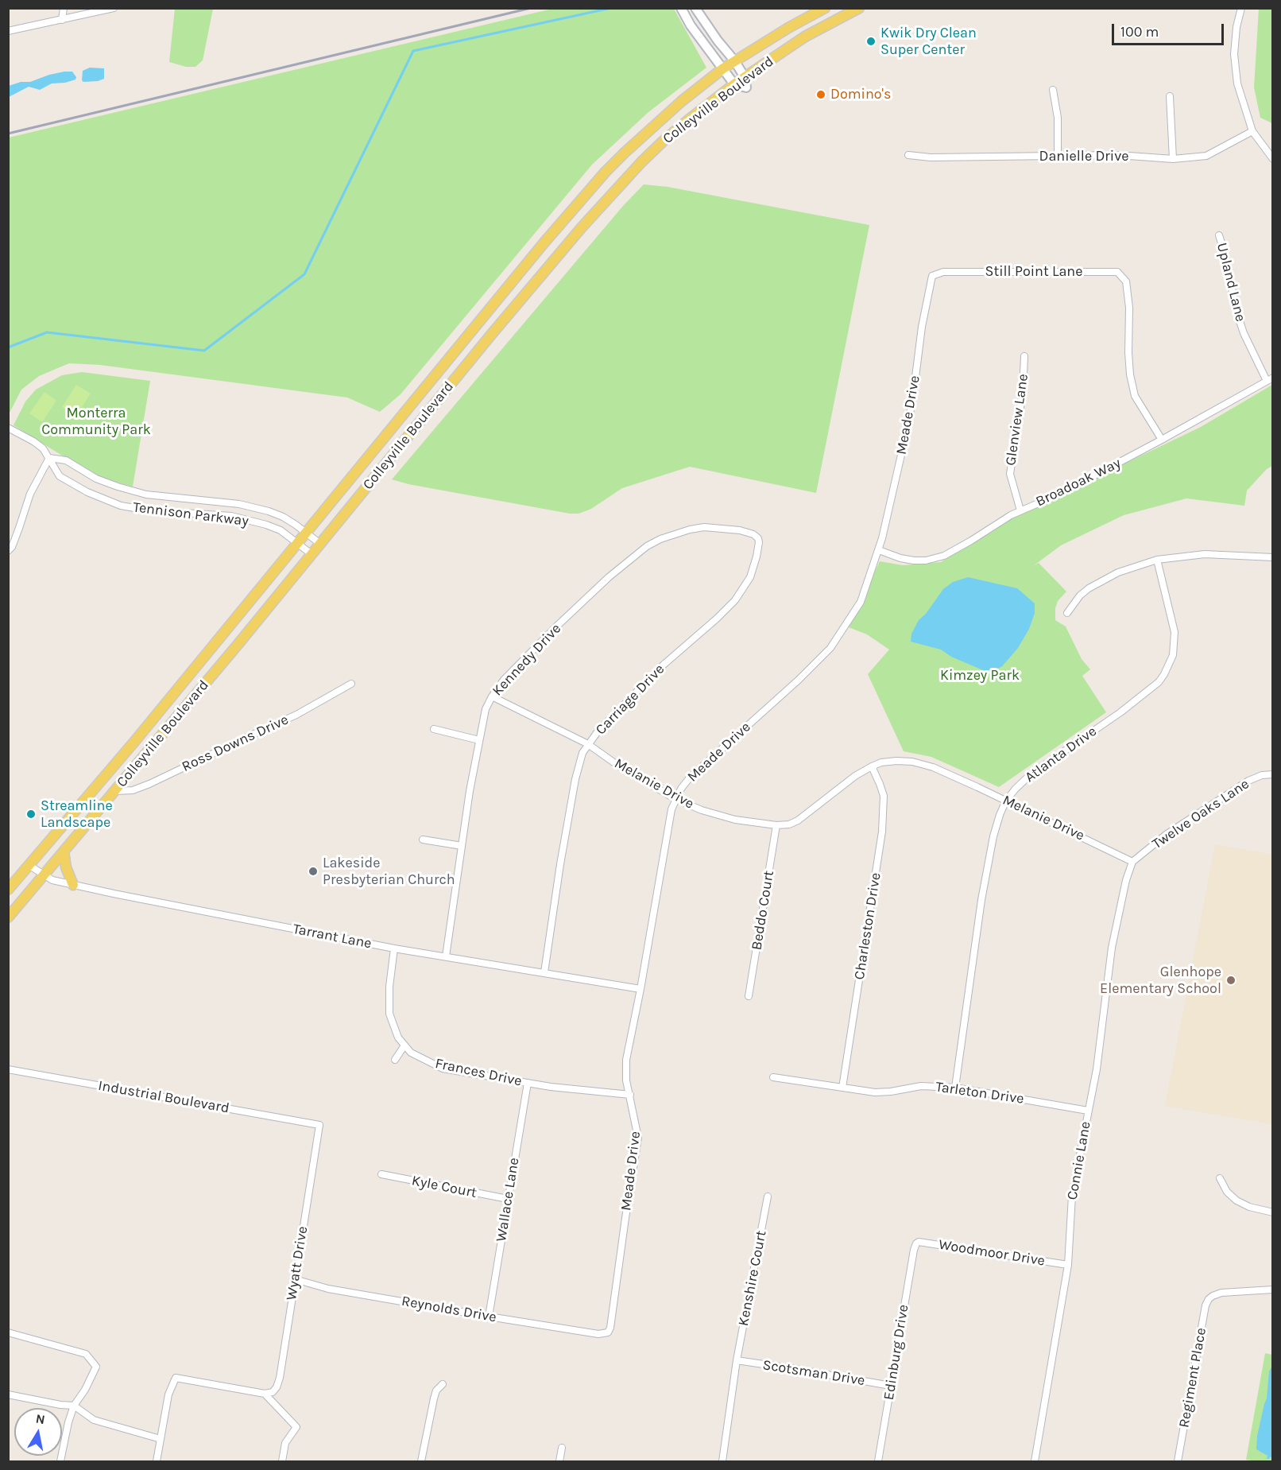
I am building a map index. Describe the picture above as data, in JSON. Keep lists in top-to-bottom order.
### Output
{
  "streets": {
    "main road": ["Colleyville Boulevard"],
    "street": [
      "Danielle Drive",
      "Still Point Lane",
      "Upland Lane",
      "Meade Drive",
      "Glenview Lane",
      "Broadoak Way",
      "Tennison Parkway",
      "Kennedy Drive",
      "Carriage Drive",
      "Ross Downs Drive",
      "Atlanta Drive",
      "Melanie Drive",
      "Twelve Oaks Lane",
      "Beddo Court",
      "Charleston Drive",
      "Tarrant Lane",
      "Frances Drive",
      "Tarleton Drive",
      "Industrial Boulevard",
      "Connie Lane",
      "Kyle Court",
      "Wallace Lane",
      "Woodmoor Drive",
      "Wyatt Drive",
      "Kenshire Court",
      "Reynolds Drive",
      "Edinburg Drive",
      "Scotsman Drive",
      "Regiment Place"
    ]
  },
  "crossings": [
    ["Colleyville Boulevard", "Tennison Parkway"],
    ["Colleyville Boulevard", "Ross Downs Drive"],
    ["Colleyville Boulevard", "Tarrant Lane"],
    ["Still Point Lane", "Meade Drive"],
    ["Still Point Lane", "Broadoak Way"],
    ["Upland Lane", "Broadoak Way"],
    ["Meade Drive", "Broadoak Way"],
    ["Meade Drive", "Melanie Drive"],
    ["Meade Drive", "Tarrant Lane"],
    ["Meade Drive", "Frances Drive"],
    ["Meade Drive", "Reynolds Drive"],
    ["Glenview Lane", "Broadoak Way"],
    ["Kennedy Drive", "Carriage Drive"],
    ["Kennedy Drive", "Melanie Drive"],
    ["Kennedy Drive", "Tarrant Lane"],
    ["Carriage Drive", "Melanie Drive"],
    ["Carriage Drive", "Tarrant Lane"],
    ["Atlanta Drive", "Melanie Drive"],
    ["Atlanta Drive", "Tarleton Drive"],
    ["Melanie Drive", "Twelve Oaks Lane"],
    ["Melanie Drive", "Beddo Court"],
    ["Melanie Drive", "Charleston Drive"],
    ["Melanie Drive", "Connie Lane"],
    ["Twelve Oaks Lane", "Connie Lane"],
    ["Charleston Drive", "Tarleton Drive"],
    ["Tarrant Lane", "Frances Drive"],
    ["Frances Drive", "Wallace Lane"],
    ["Tarleton Drive", "Connie Lane"],
    ["Industrial Boulevard", "Wyatt Drive"],
    ["Connie Lane", "Woodmoor Drive"],
    ["Kyle Court", "Wallace Lane"],
    ["Wallace Lane", "Reynolds Drive"],
    ["Woodmoor Drive", "Edinburg Drive"],
    ["Wyatt Drive", "Reynolds Drive"],
    ["Kenshire Court", "Scotsman Drive"],
    ["Edinburg Drive", "Scotsman Drive"]
  ],
  "parks": ["Monterra Community Park", "Kimzey Park"],
  "places": [
    "Kwik Dry Clean Super Center",
    "Domino's",
    "Streamline Landscape",
    "Lakeside Presbyterian Church",
    "Glenhope Elementary School"
  ],
  "scale_bar": "100 m",
  "north": "top"
}
